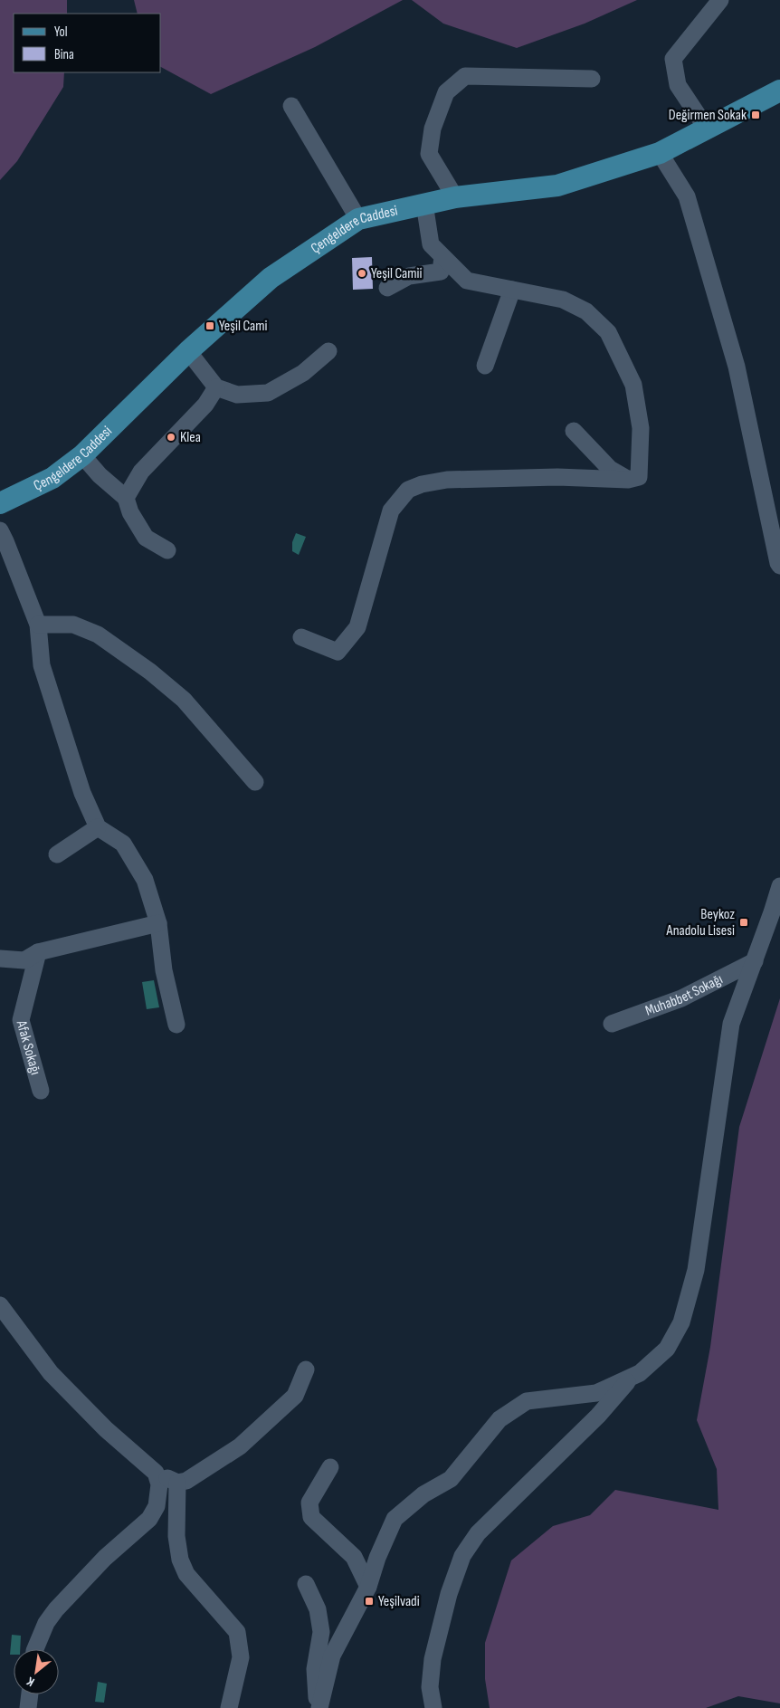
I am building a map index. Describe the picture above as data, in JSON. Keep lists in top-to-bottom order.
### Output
{
  "streets": {
    "main road": ["Çengeldere Caddesi"],
    "street": ["Muhabbet Sokağı", "Afak Sokağı"]
  },
  "places": {
    "transit": [
      "Değirmen Sokak",
      "Yeşil Cami",
      "Beykoz Anadolu Lisesi",
      "Yeşilvadi"
    ],
    "other": ["Yeşil Camii", "Klea"]
  },
  "legend": ["Yol", "Bina"],
  "north": "bottom left"
}
